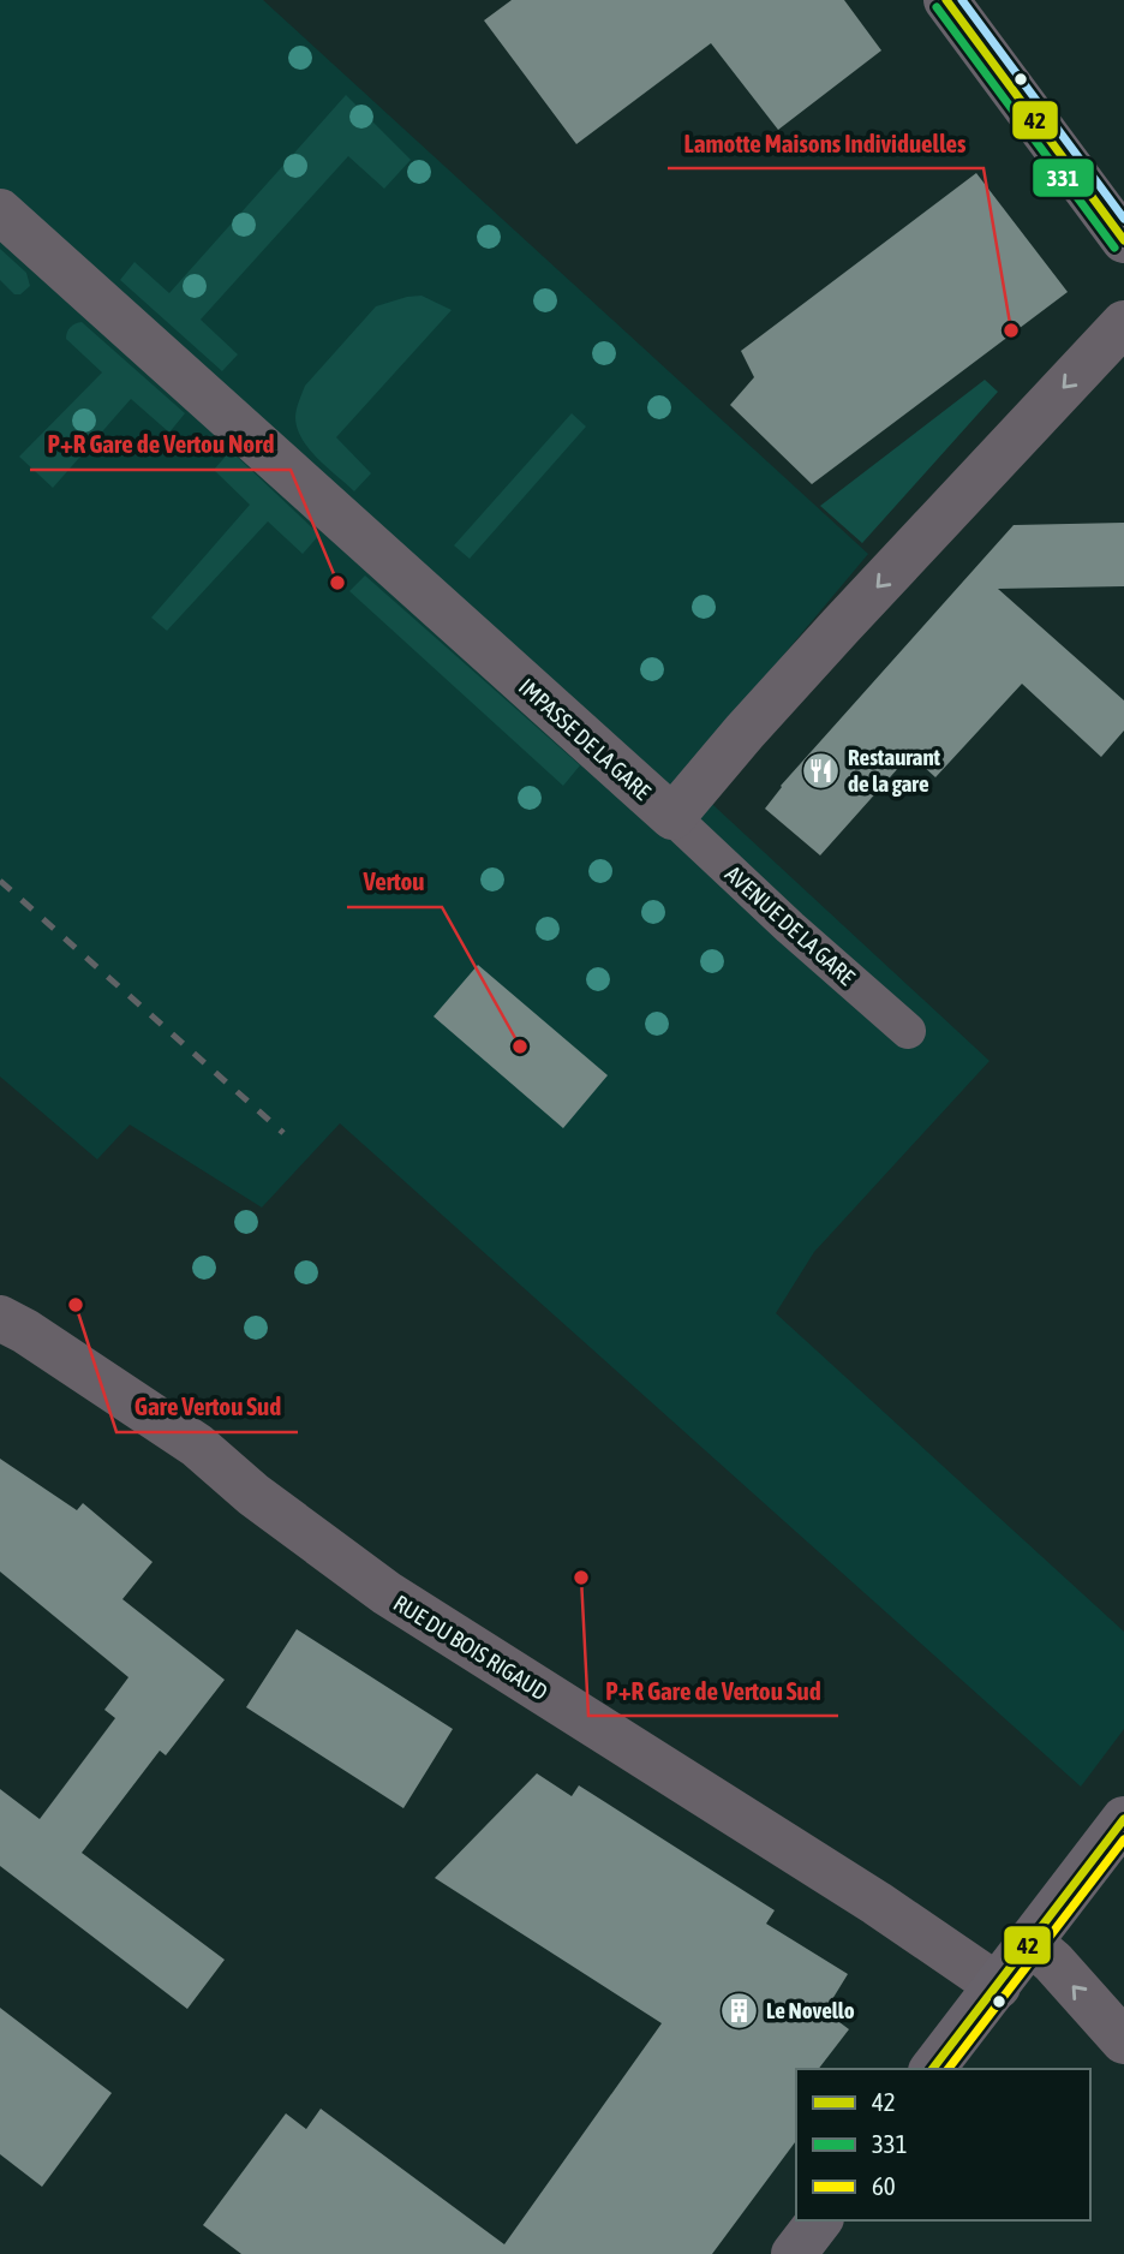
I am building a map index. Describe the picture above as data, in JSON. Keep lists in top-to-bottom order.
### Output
{
  "streets": {
    "street": ["IMPASSE DE LA GARE", "RUE DU BOIS RIGAUD"],
    "lane": ["AVENUE DE LA GARE"]
  },
  "crossings": [
    ["IMPASSE DE LA GARE", "AVENUE DE LA GARE"]
  ],
  "one_way": ["IMPASSE DE LA GARE"],
  "places": {
    "other": [
      "Lamotte Maisons Individuelles",
      "P+R Gare de Vertou Nord",
      "Vertou",
      "Gare Vertou Sud",
      "P+R Gare de Vertou Sud"
    ],
    "restaurant": ["Restaurant de la gare"],
    "building": ["Le Novello"]
  },
  "lines": ["transit line 42", "transit line 331", "transit line 60"],
  "legend": ["42", "331", "60"]
}
